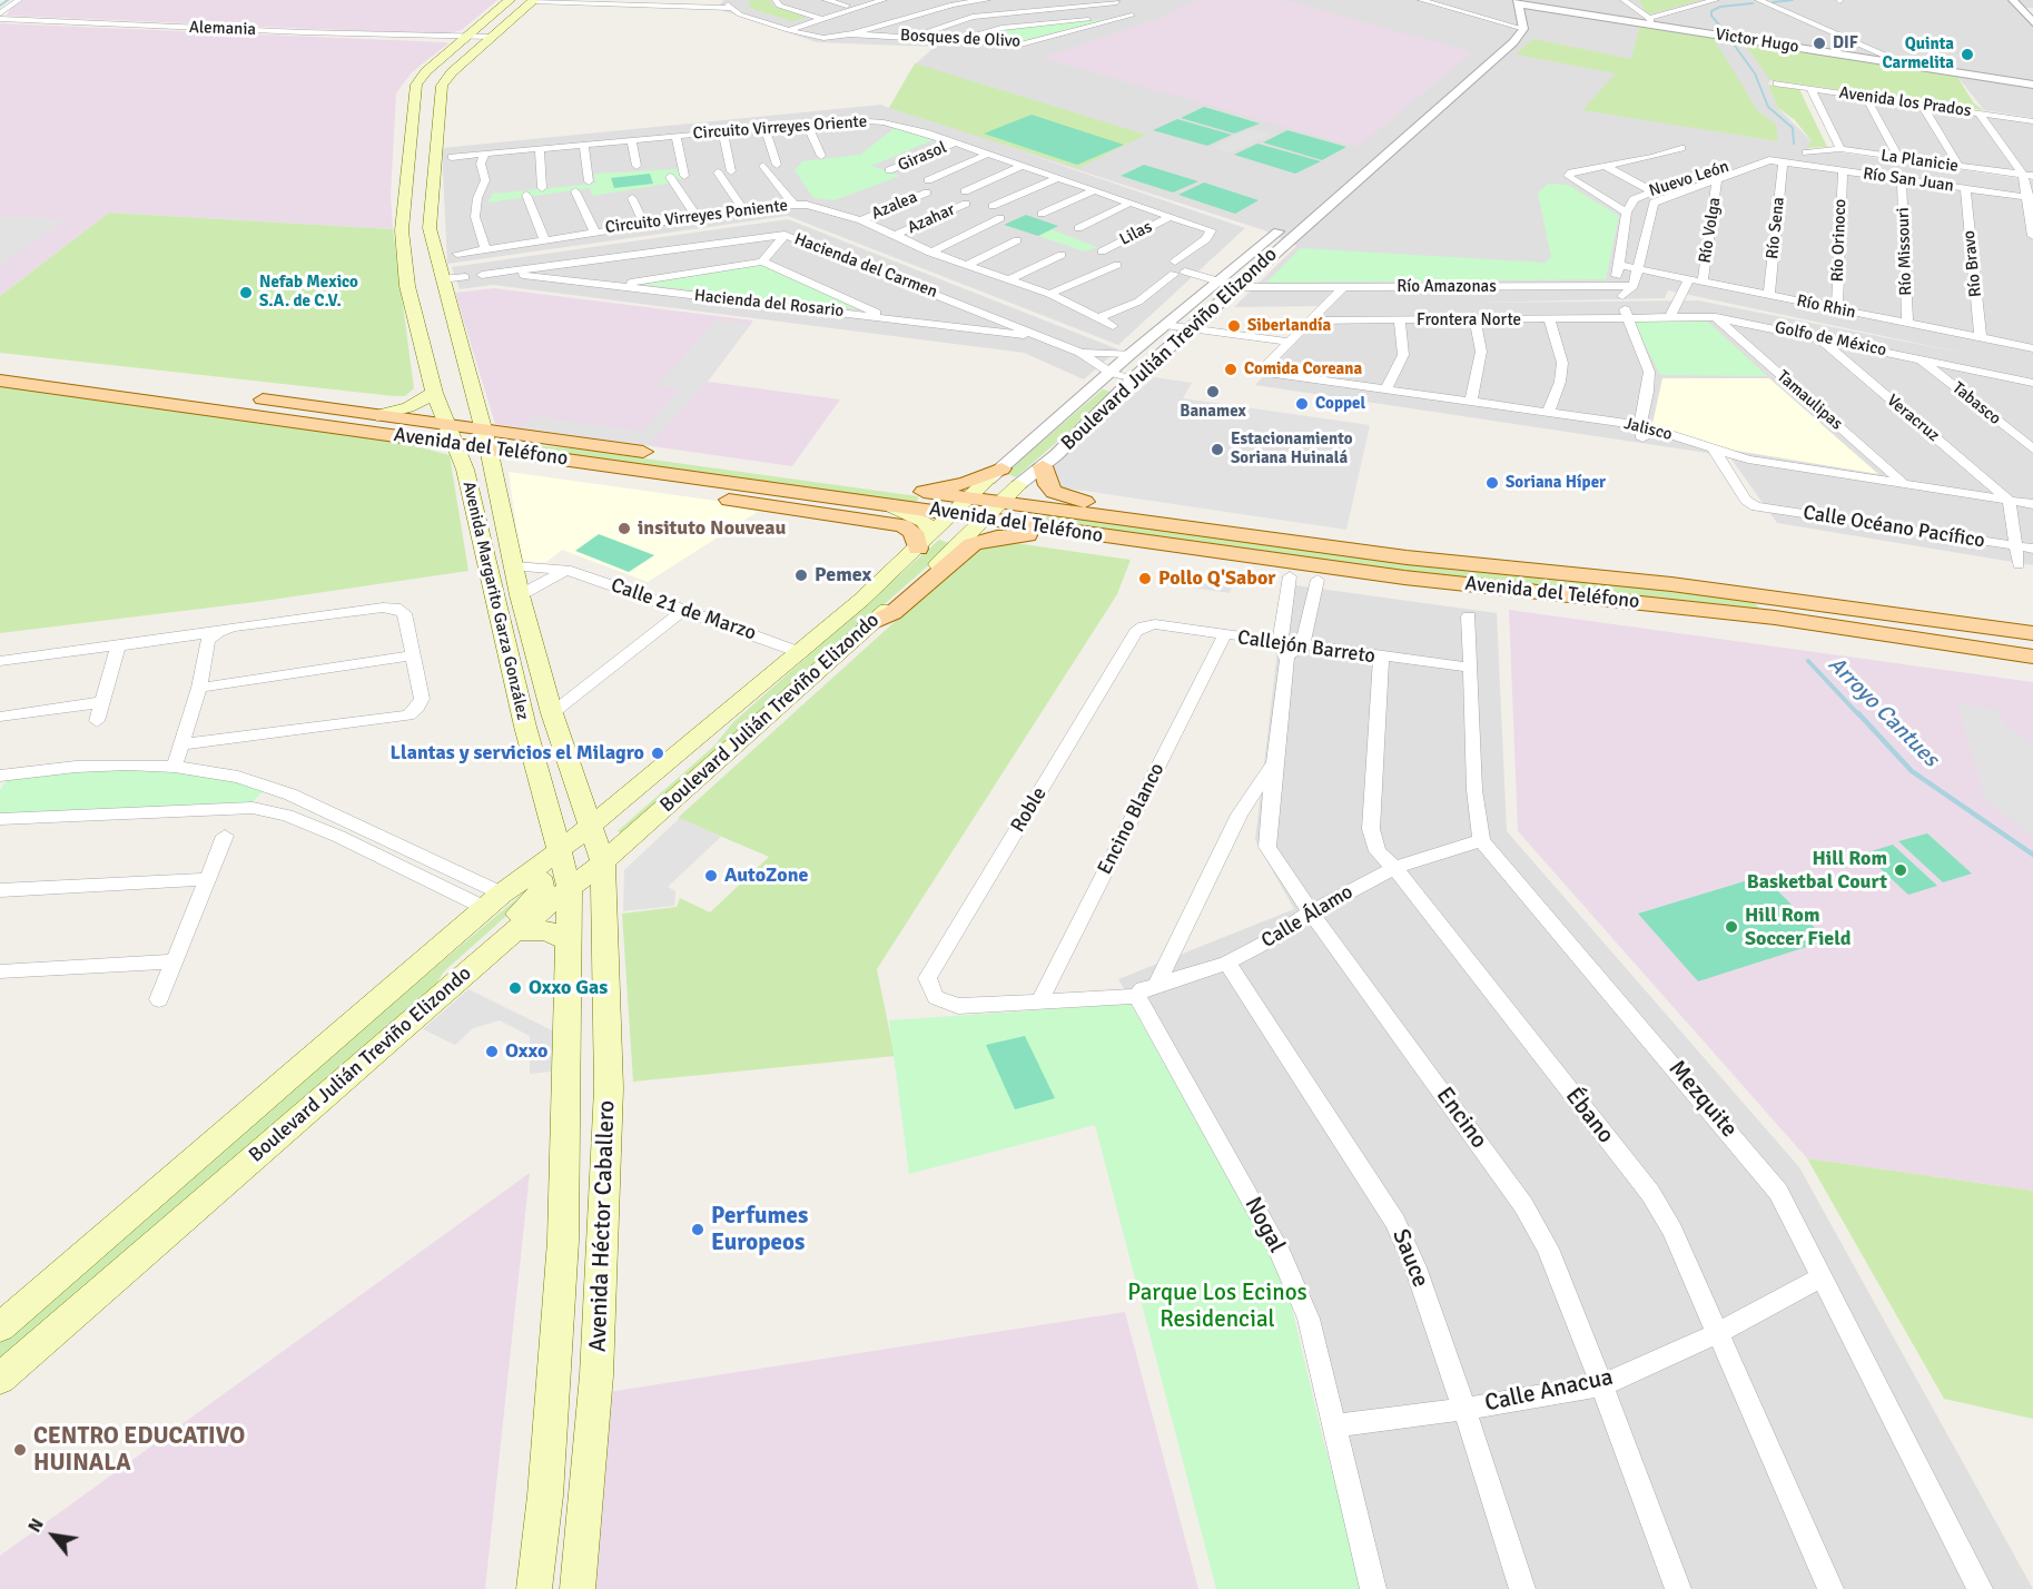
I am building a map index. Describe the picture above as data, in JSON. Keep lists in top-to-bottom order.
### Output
{
  "streets": {
    "main road": [
      "Boulevard Julián Treviño Elizondo",
      "Avenida del Teléfono",
      "Avenida Margarito Garza González",
      "Avenida Héctor Caballero"
    ],
    "street": [
      "Alemania",
      "Bosques de Olivo",
      "Victor Hugo",
      "Avenida los Prados",
      "Circuito Virreyes Oriente",
      "Girasol",
      "La Planicie",
      "Nuevo León",
      "Río San Juan",
      "Azalea",
      "Circuito Virreyes Poniente",
      "Azahar",
      "Río Sena",
      "Río Volga",
      "Lilas",
      "Río Orinoco",
      "Río Missouri",
      "Río Bravo",
      "Hacienda del Carmen",
      "Río Amazonas",
      "Hacienda del Rosario",
      "Río Rhin",
      "Frontera Norte",
      "Golfo de México",
      "Tamaulipas",
      "Tabasco",
      "Veracruz",
      "Jalisco",
      "Calle Océano Pacífico",
      "Calle 21 de Marzo",
      "Callejón Barreto",
      "Roble",
      "Encino Blanco",
      "Calle Álamo",
      "Mezquite",
      "Ébano",
      "Encino",
      "Nogal",
      "Sauce",
      "Calle Anacua"
    ]
  },
  "crossings": [
    ["Alemania", "Avenida Margarito Garza González"],
    ["Circuito Virreyes Oriente", "Girasol"],
    ["Circuito Virreyes Oriente", "Lilas"],
    ["Circuito Virreyes Oriente", "Río Amazonas"],
    ["Nuevo León", "Río San Juan"],
    ["Nuevo León", "Río Sena"],
    ["Nuevo León", "Río Volga"],
    ["Nuevo León", "Río Amazonas"],
    ["Nuevo León", "Río Rhin"],
    ["Nuevo León", "Frontera Norte"],
    ["Nuevo León", "Golfo de México"],
    ["Nuevo León", "Jalisco"],
    ["Río San Juan", "Río Sena"],
    ["Río San Juan", "Río Orinoco"],
    ["Río San Juan", "Río Missouri"],
    ["Río San Juan", "Río Bravo"],
    ["Azalea", "Circuito Virreyes Poniente"],
    ["Circuito Virreyes Poniente", "Azahar"],
    ["Río Sena", "Río Rhin"],
    ["Río Volga", "Río Rhin"],
    ["Río Orinoco", "Río Rhin"],
    ["Río Missouri", "Río Rhin"],
    ["Río Bravo", "Río Rhin"],
    ["Hacienda del Carmen", "Hacienda del Rosario"],
    ["Hacienda del Carmen", "Boulevard Julián Treviño Elizondo"],
    ["Río Amazonas", "Boulevard Julián Treviño Elizondo"],
    ["Río Rhin", "Golfo de México"],
    ["Frontera Norte", "Golfo de México"],
    ["Golfo de México", "Tamaulipas"],
    ["Golfo de México", "Tabasco"],
    ["Golfo de México", "Veracruz"],
    ["Boulevard Julián Treviño Elizondo", "Avenida del Teléfono"],
    ["Boulevard Julián Treviño Elizondo", "Avenida Margarito Garza González"],
    ["Boulevard Julián Treviño Elizondo", "Calle 21 de Marzo"],
    ["Boulevard Julián Treviño Elizondo", "Avenida Héctor Caballero"],
    ["Tamaulipas", "Jalisco"],
    ["Veracruz", "Jalisco"],
    ["Jalisco", "Calle Océano Pacífico"],
    ["Avenida del Teléfono", "Avenida Margarito Garza González"],
    ["Avenida Margarito Garza González", "Calle 21 de Marzo"],
    ["Avenida Margarito Garza González", "Avenida Héctor Caballero"],
    ["Callejón Barreto", "Roble"],
    ["Callejón Barreto", "Encino Blanco"],
    ["Callejón Barreto", "Ébano"],
    ["Callejón Barreto", "Encino"],
    ["Roble", "Encino Blanco"],
    ["Calle Álamo", "Mezquite"],
    ["Calle Álamo", "Ébano"],
    ["Calle Álamo", "Encino"],
    ["Calle Álamo", "Nogal"],
    ["Calle Álamo", "Sauce"],
    ["Mezquite", "Calle Anacua"],
    ["Ébano", "Calle Anacua"],
    ["Encino", "Calle Anacua"],
    ["Nogal", "Calle Anacua"],
    ["Sauce", "Calle Anacua"]
  ],
  "water": ["Arroyo Cantues"],
  "parks": ["Parque Los Ecinos Residencial"],
  "places": [
    "DIF",
    "Quinta Carmelita",
    "Nefab Mexico S.A. de C.V.",
    "Siberlandía",
    "Comida Coreana",
    "Banamex",
    "Coppel",
    "Estacionamiento Soriana Huinalá",
    "Soriana Híper",
    "insituto Nouveau",
    "Pemex",
    "Pollo Q'Sabor",
    "Llantas y servicios el Milagro",
    "Hill Rom Basketbal Court",
    "AutoZone",
    "Hill Rom Soccer Field",
    "Oxxo Gas",
    "Oxxo",
    "Perfumes Europeos",
    "CENTRO EDUCATIVO HUINALA"
  ],
  "north": "top left"
}
